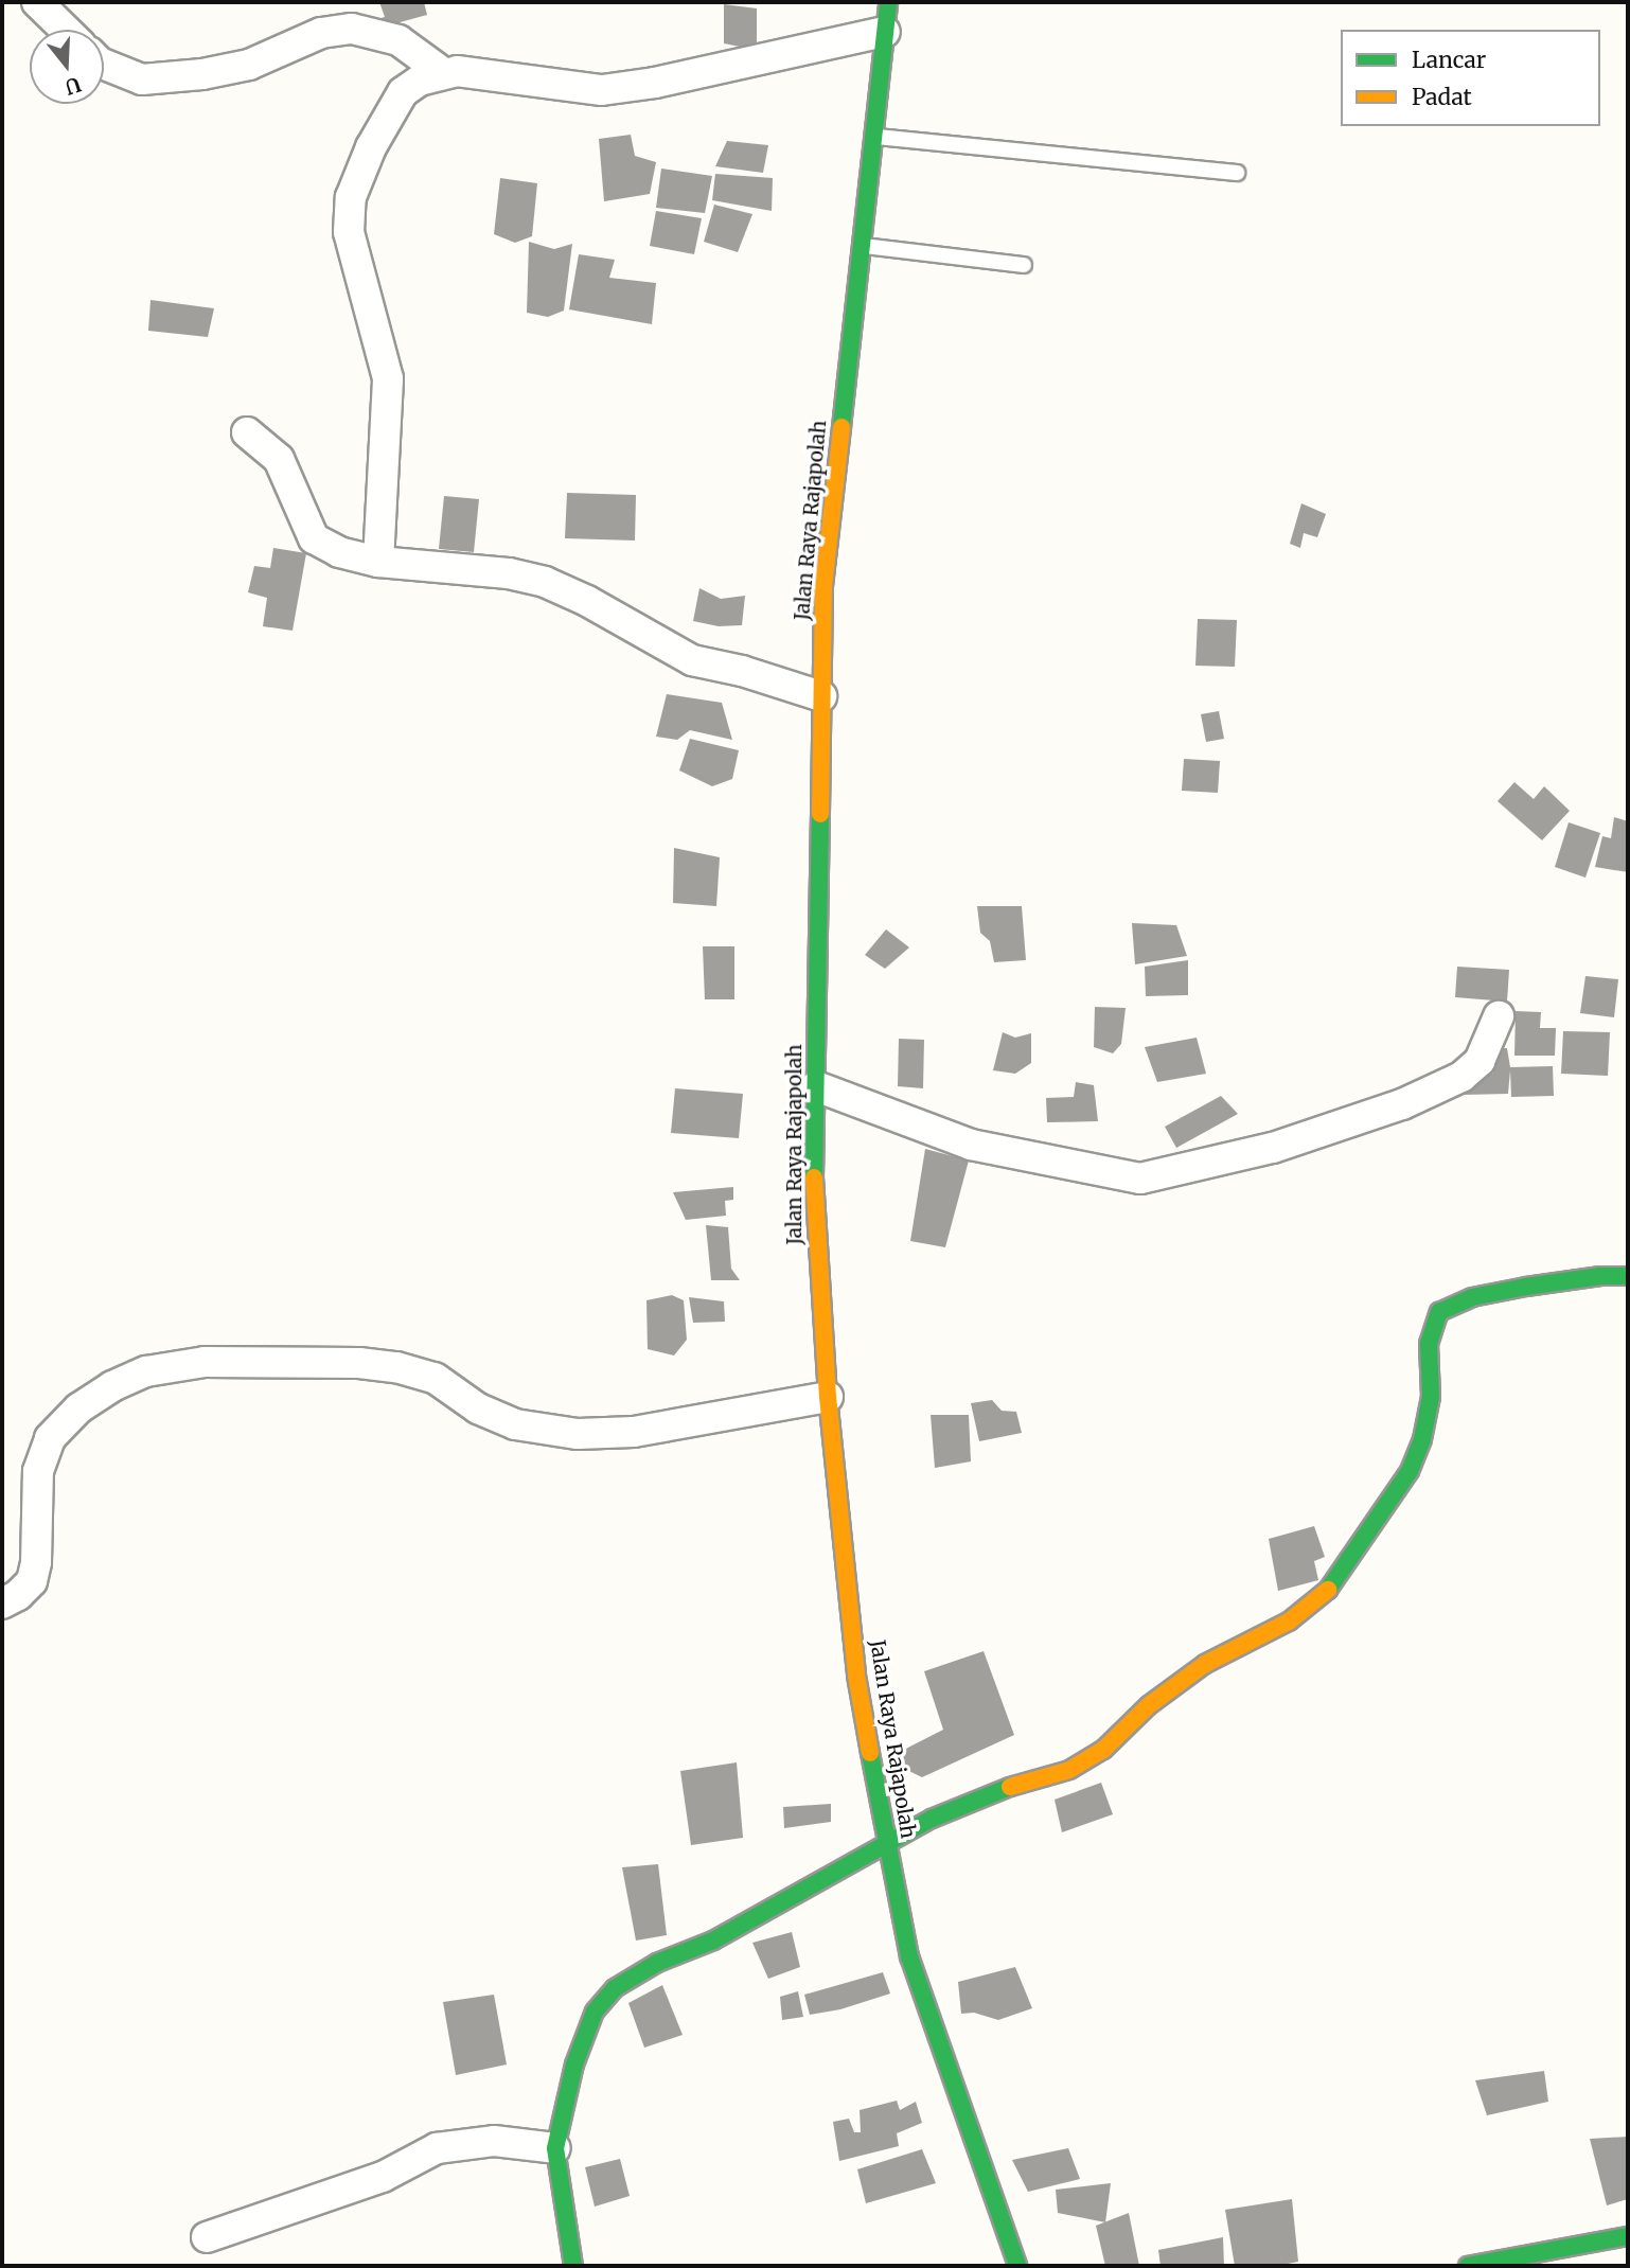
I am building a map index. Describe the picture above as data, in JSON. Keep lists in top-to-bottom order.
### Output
{
  "streets": {
    "main road": ["Jalan Raya Rajapolah"]
  },
  "legend": ["Lancar", "Padat"],
  "north": "bottom"
}
